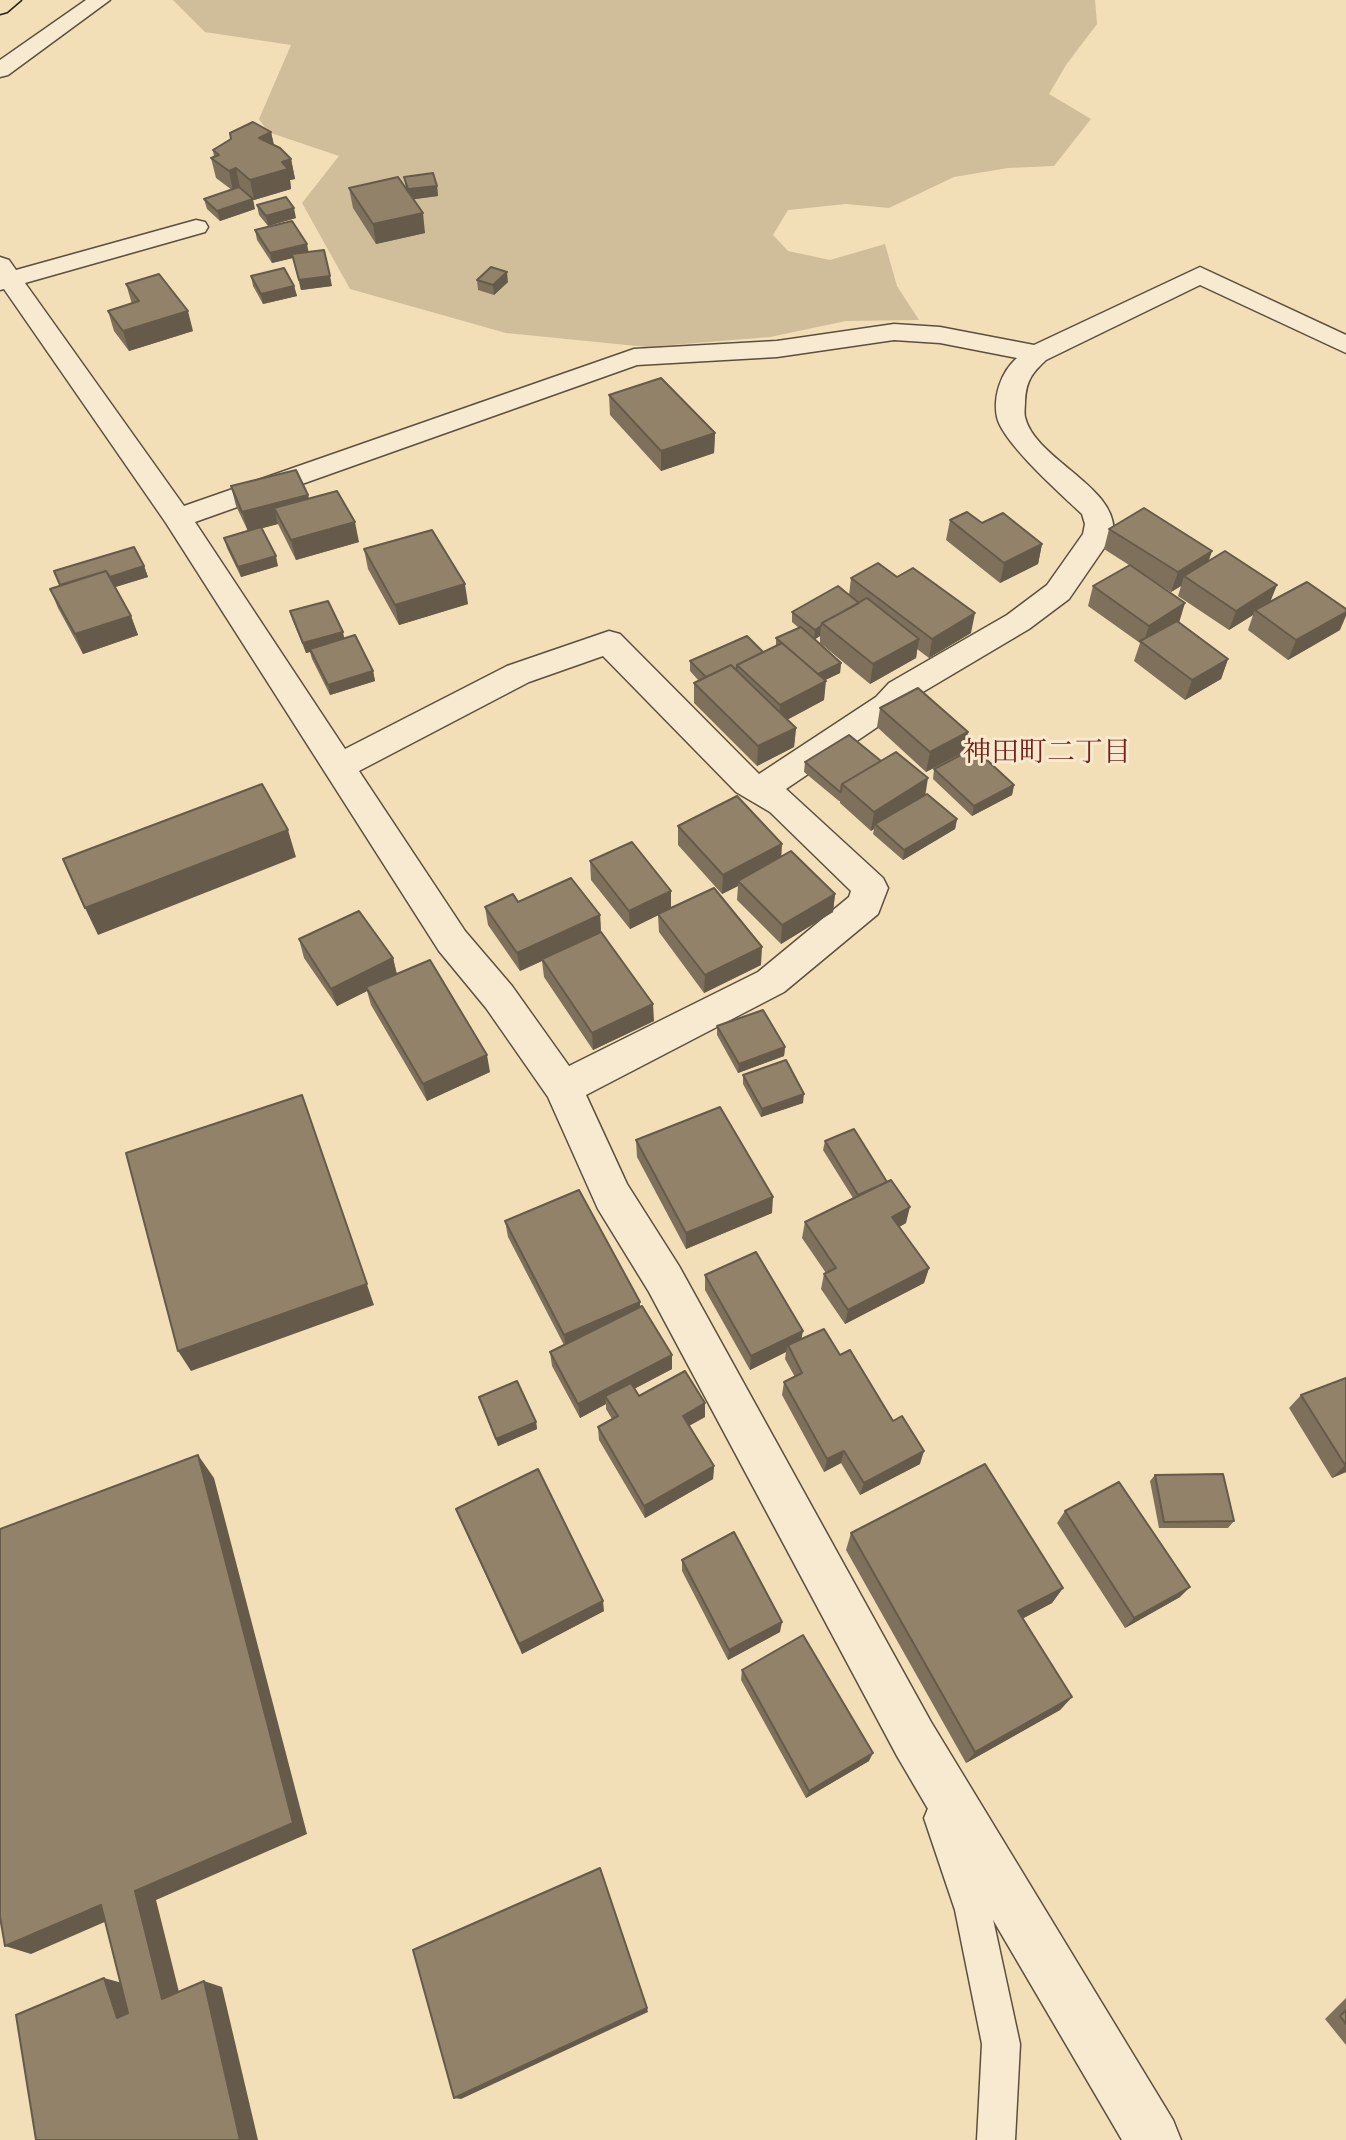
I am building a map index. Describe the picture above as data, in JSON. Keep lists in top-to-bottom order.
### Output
{
  "districts": ["神田町二丁目"]
}
